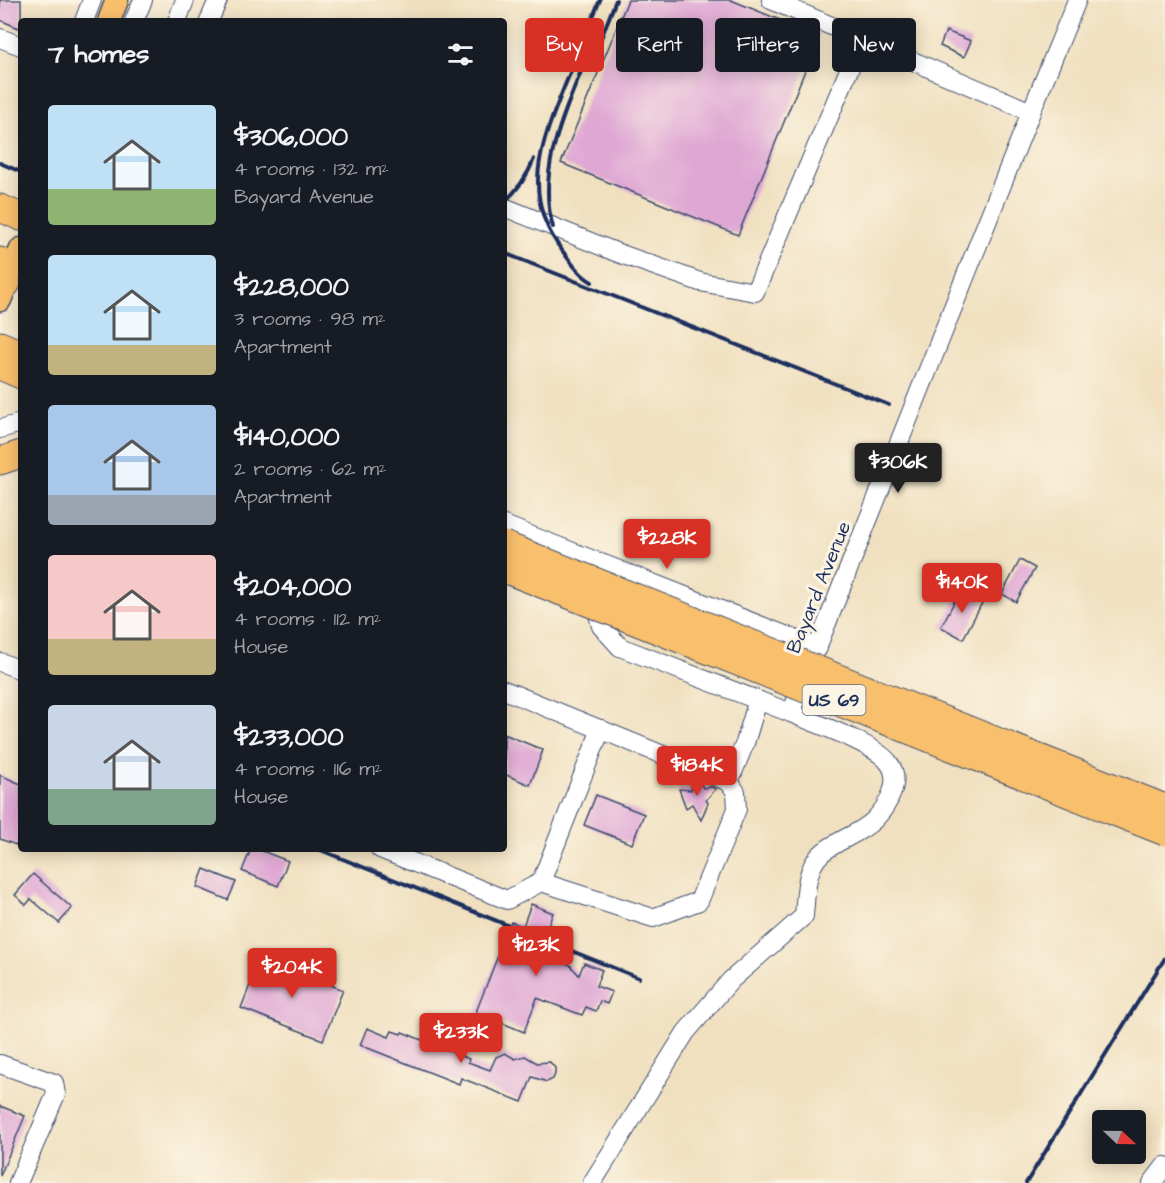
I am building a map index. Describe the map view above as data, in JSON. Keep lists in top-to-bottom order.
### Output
{
  "streets": {
    "highway": ["US 69"],
    "street": ["Bayard Avenue"]
  },
  "north": "right",
  "page": {
    "chip": [
      "Buy",
      "Rent",
      "Filters",
      "New"
    ],
    "heading": "7 homes",
    "list": [
      {
        "name": "$306,000",
        "note": "4 rooms · 132 m² · Bayard Avenue"
      },
      {
        "name": "$228,000",
        "note": "3 rooms · 98 m² · Apartment"
      },
      {
        "name": "$140,000",
        "note": "2 rooms · 62 m² · Apartment"
      },
      {
        "name": "$204,000",
        "note": "4 rooms · 112 m² · House"
      },
      {
        "name": "$233,000",
        "note": "4 rooms · 116 m² · House"
      }
    ],
    "price": [
      "$306K",
      "$228K",
      "$140K",
      "$184K",
      "$123K",
      "$204K",
      "$233K"
    ]
  }
}
